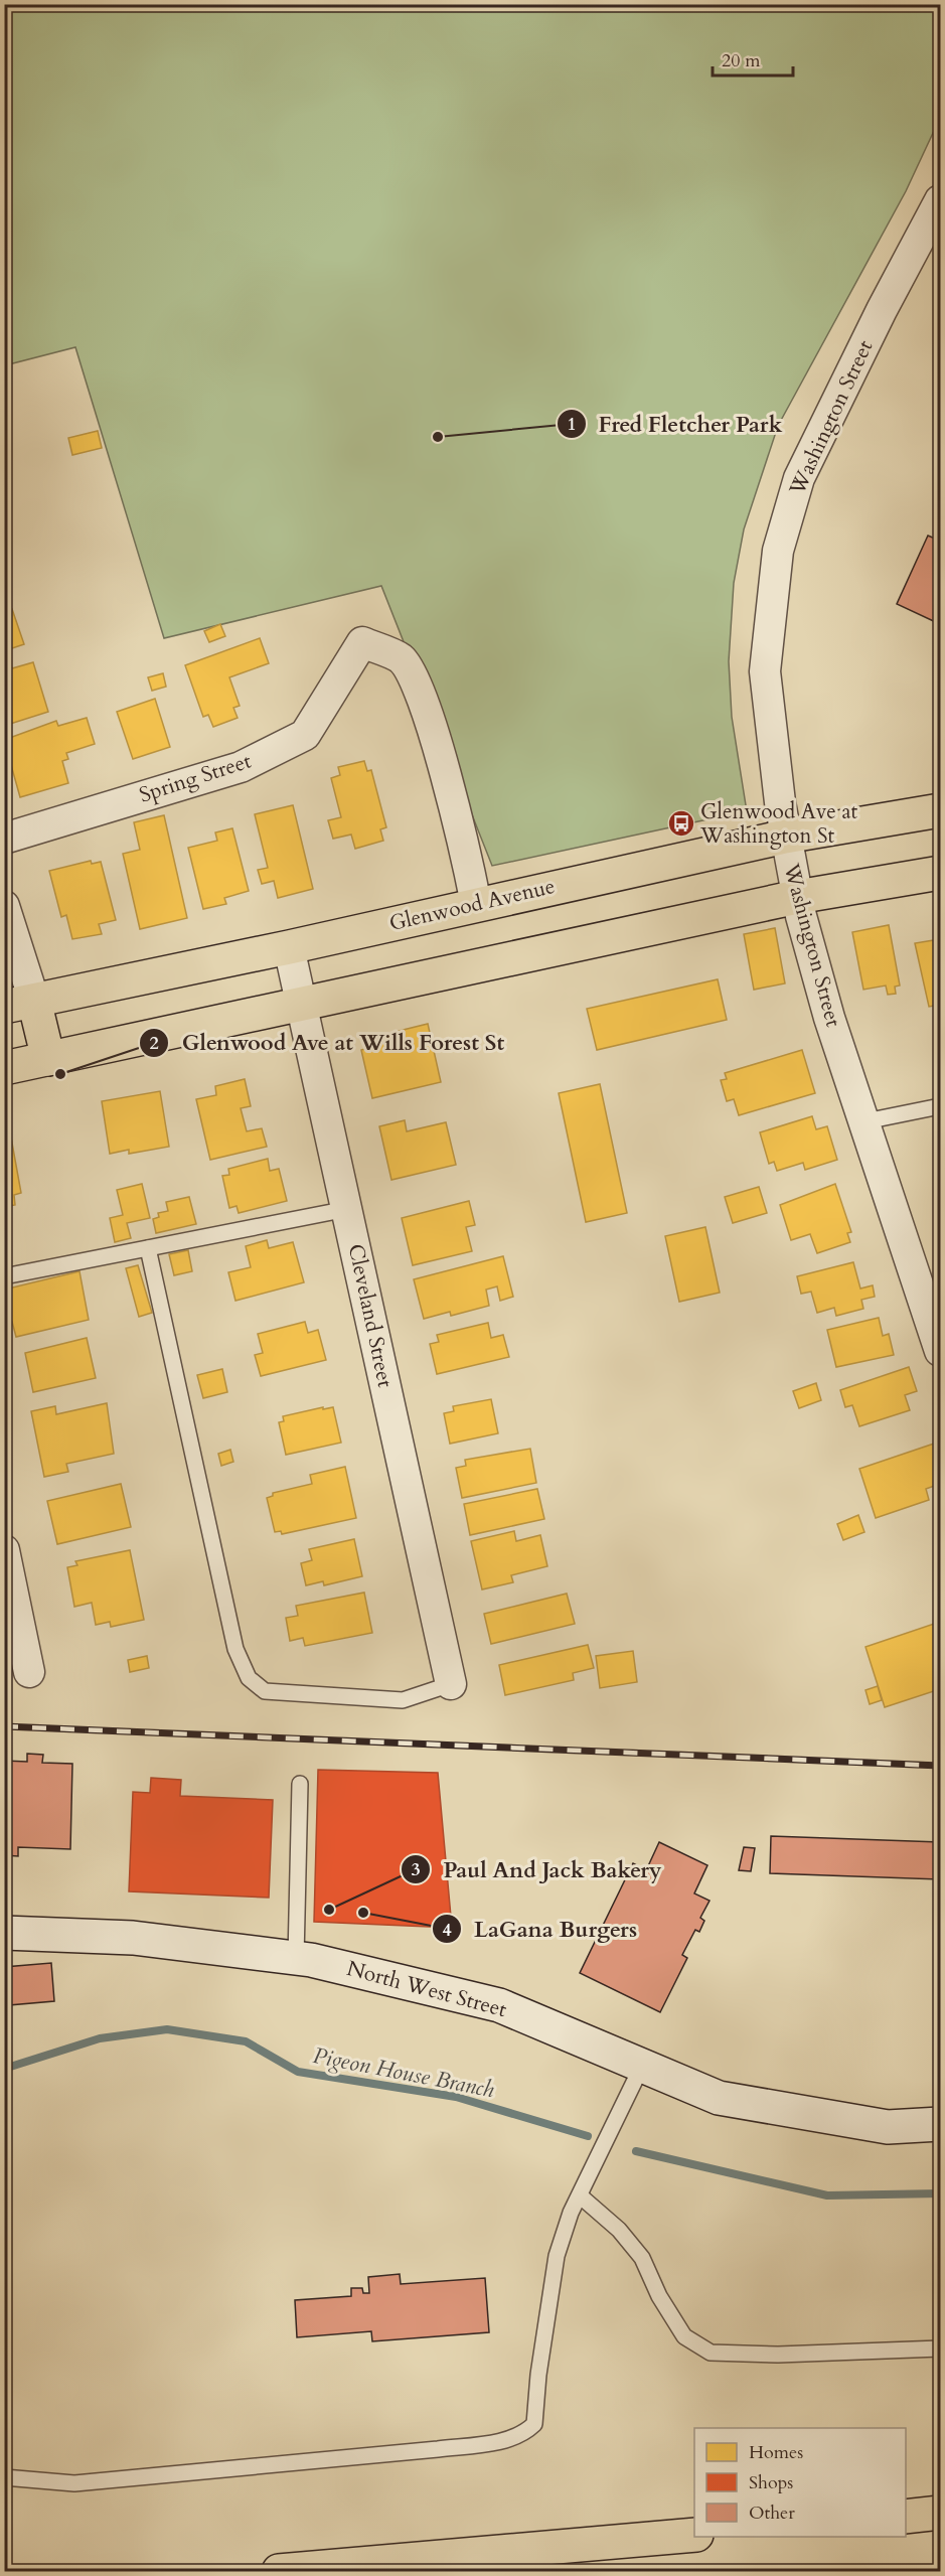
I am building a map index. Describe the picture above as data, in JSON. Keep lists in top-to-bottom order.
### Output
{
  "streets": {
    "main road": ["Glenwood Avenue"],
    "street": [
      "Washington Street",
      "Spring Street",
      "Cleveland Street",
      "North West Street"
    ]
  },
  "crossings": [
    ["Washington Street", "Glenwood Avenue"],
    ["Spring Street", "Glenwood Avenue"],
    ["Glenwood Avenue", "Cleveland Street"]
  ],
  "water": ["Pigeon House Branch"],
  "places": {
    "other": [
      "Fred Fletcher Park",
      "Glenwood Ave at Wills Forest St",
      "Paul And Jack Bakery",
      "LaGana Burgers"
    ],
    "bus stop": ["Glenwood Ave at Washington St"]
  },
  "legend": ["Homes", "Shops", "Other"],
  "scale_bar": "20 m"
}
